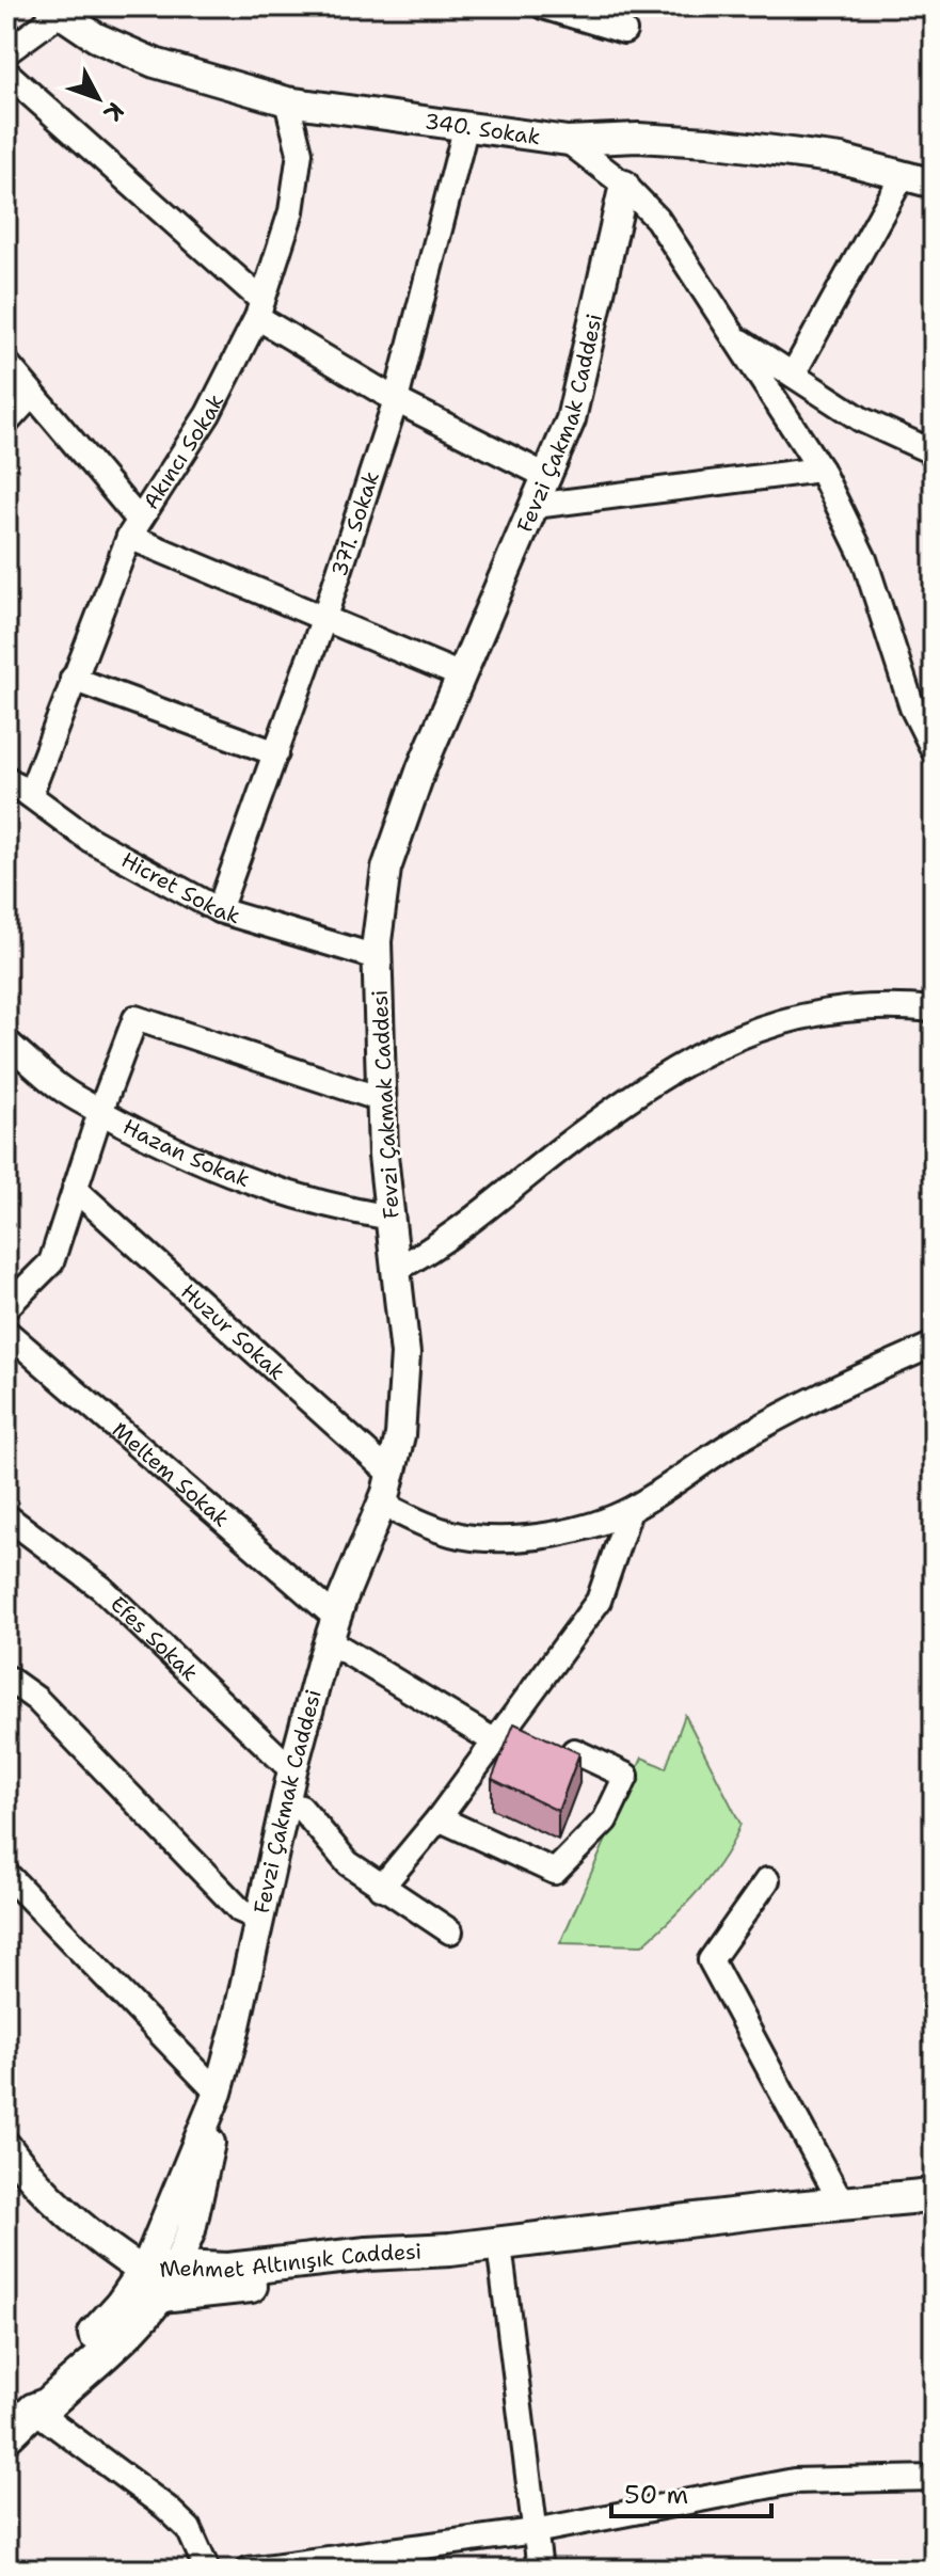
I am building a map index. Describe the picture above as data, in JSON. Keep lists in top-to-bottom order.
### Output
{
  "streets": {
    "main road": ["Fevzi Çakmak Caddesi", "Mehmet Altınışık Caddesi"],
    "street": [
      "340. Sokak",
      "Akıncı Sokak",
      "371. Sokak",
      "Hicret Sokak",
      "Hazan Sokak",
      "Huzur Sokak",
      "Meltem Sokak",
      "Efes Sokak"
    ]
  },
  "crossings": [
    ["340. Sokak", "Akıncı Sokak"],
    ["340. Sokak", "371. Sokak"],
    ["Fevzi Çakmak Caddesi", "Hicret Sokak"],
    ["Fevzi Çakmak Caddesi", "Hazan Sokak"],
    ["Fevzi Çakmak Caddesi", "Huzur Sokak"],
    ["Fevzi Çakmak Caddesi", "Meltem Sokak"],
    ["Fevzi Çakmak Caddesi", "Efes Sokak"],
    ["Fevzi Çakmak Caddesi", "Mehmet Altınışık Caddesi"],
    ["Akıncı Sokak", "Hicret Sokak"],
    ["371. Sokak", "Hicret Sokak"]
  ],
  "scale_bar": "50 m",
  "north": "bottom right"
}
